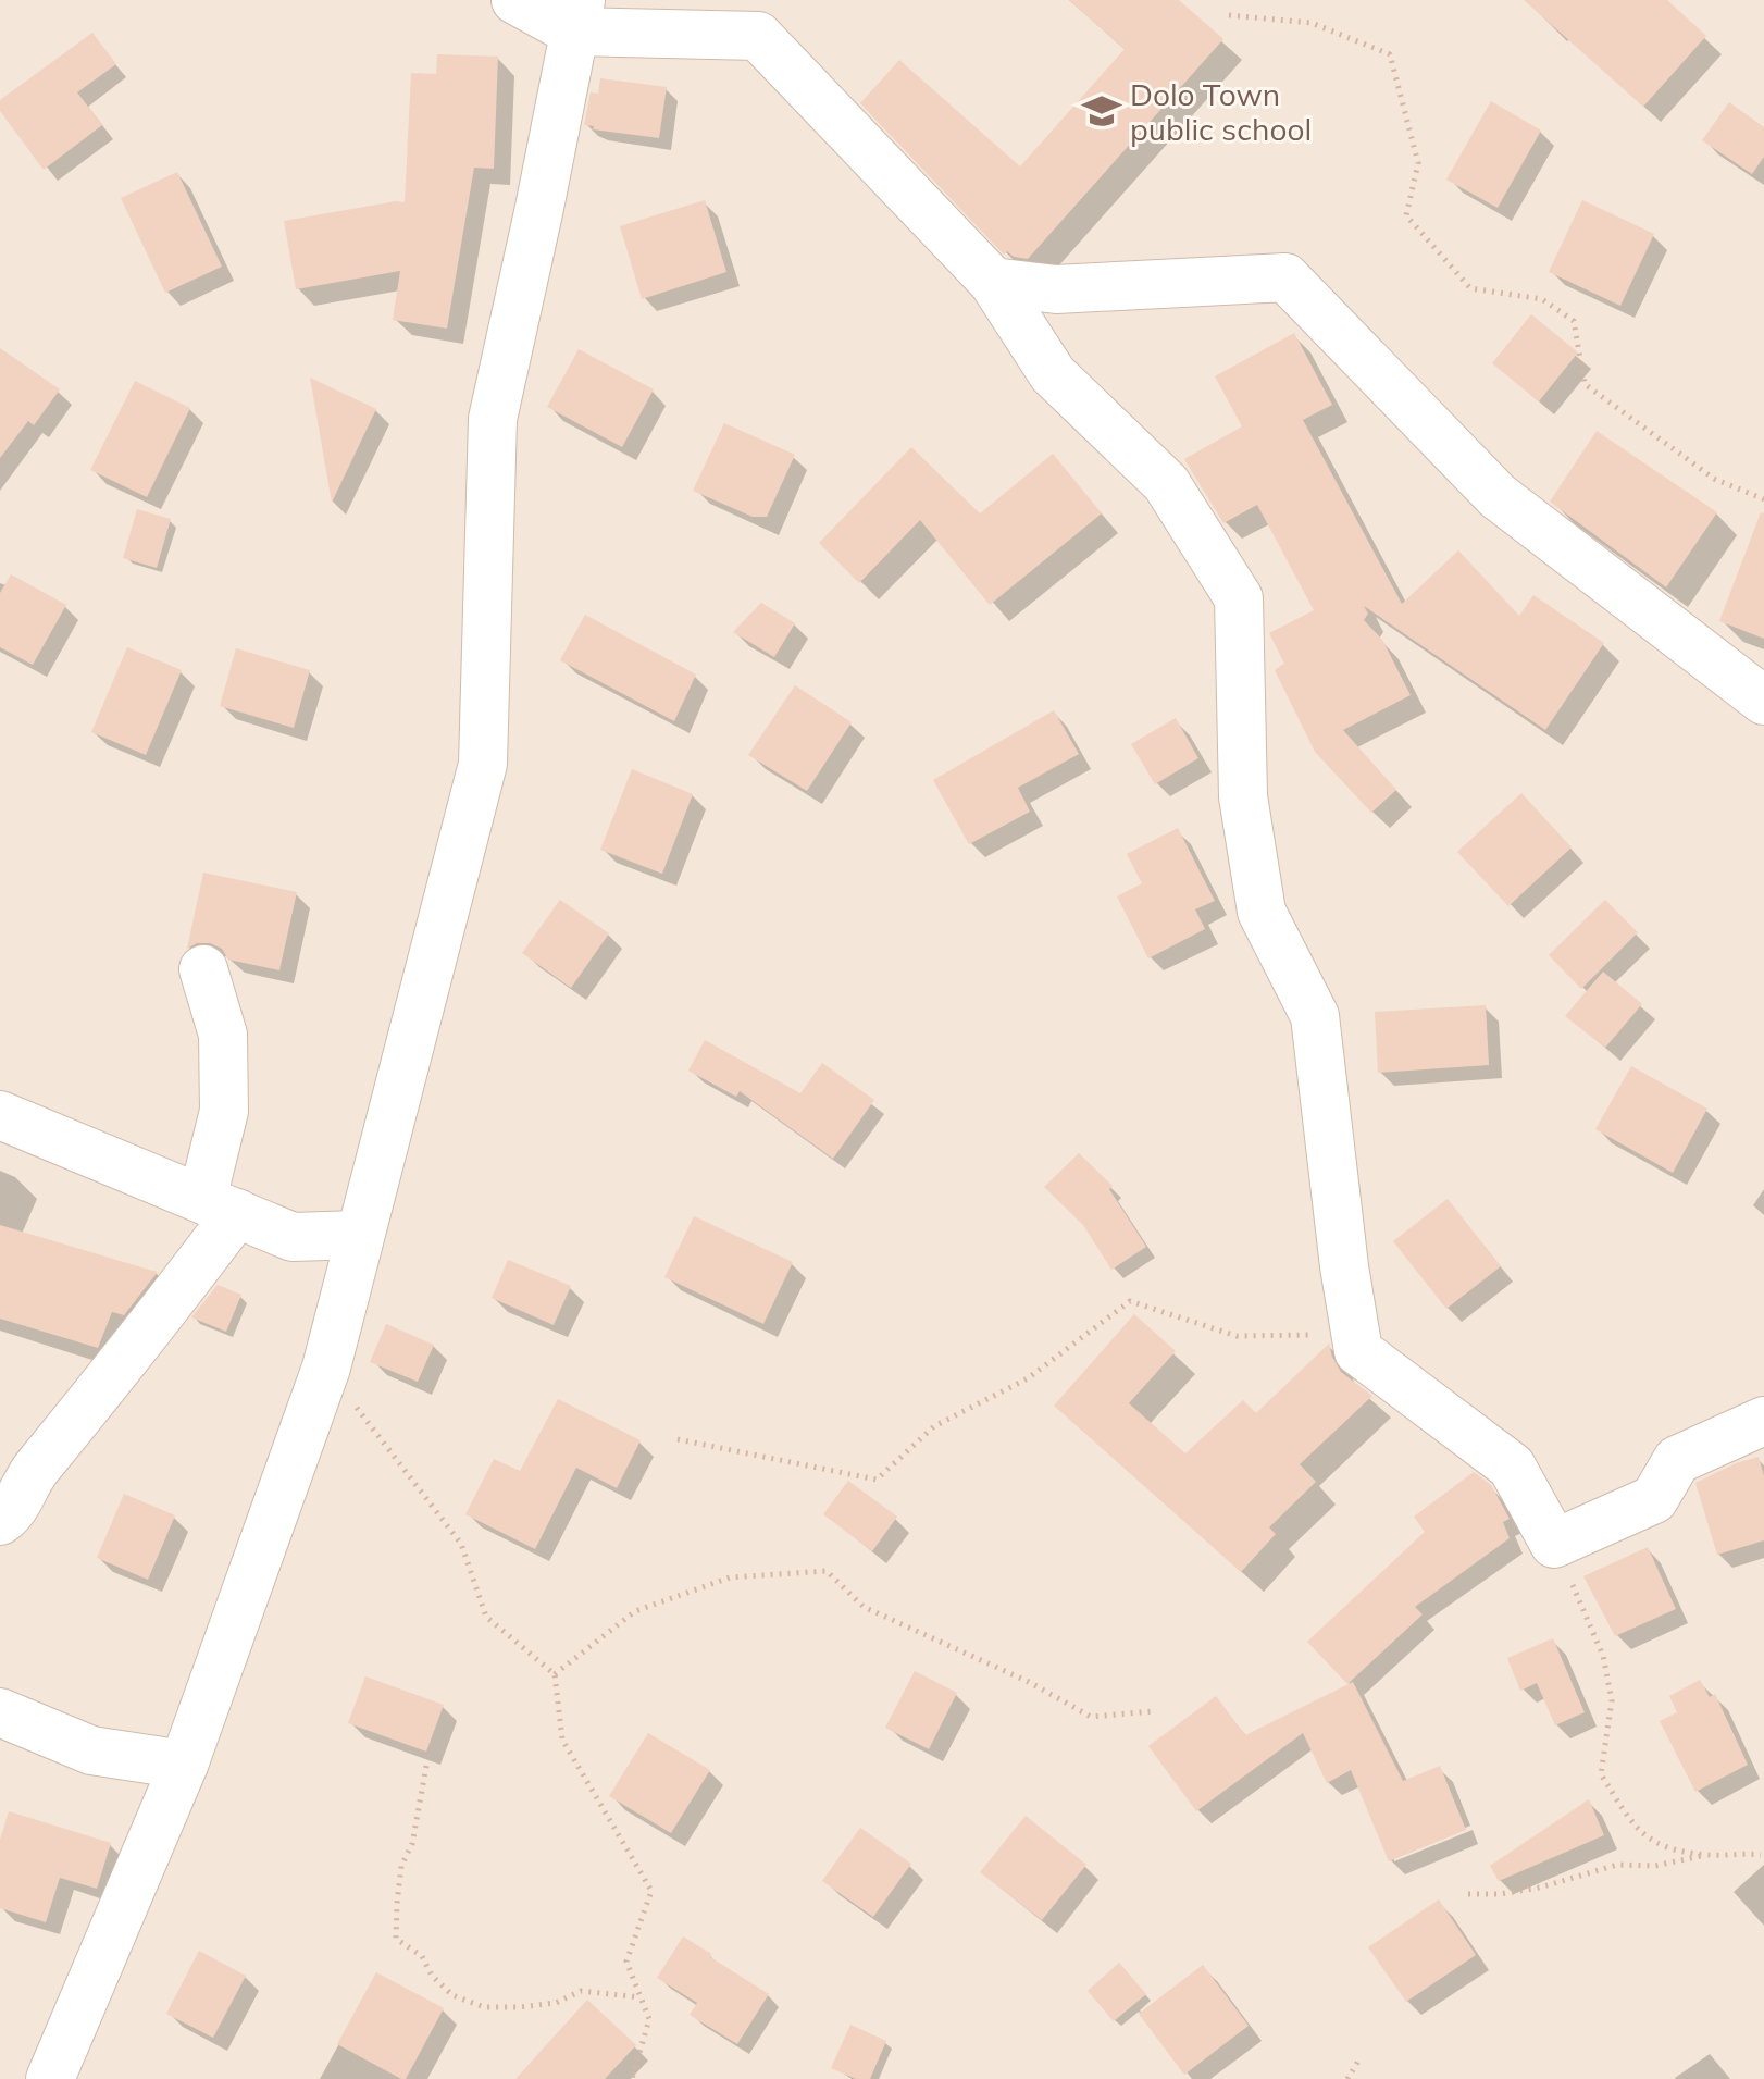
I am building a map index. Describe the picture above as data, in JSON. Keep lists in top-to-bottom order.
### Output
{
  "places": {
    "school or university": ["Dolo Town public school"]
  }
}
